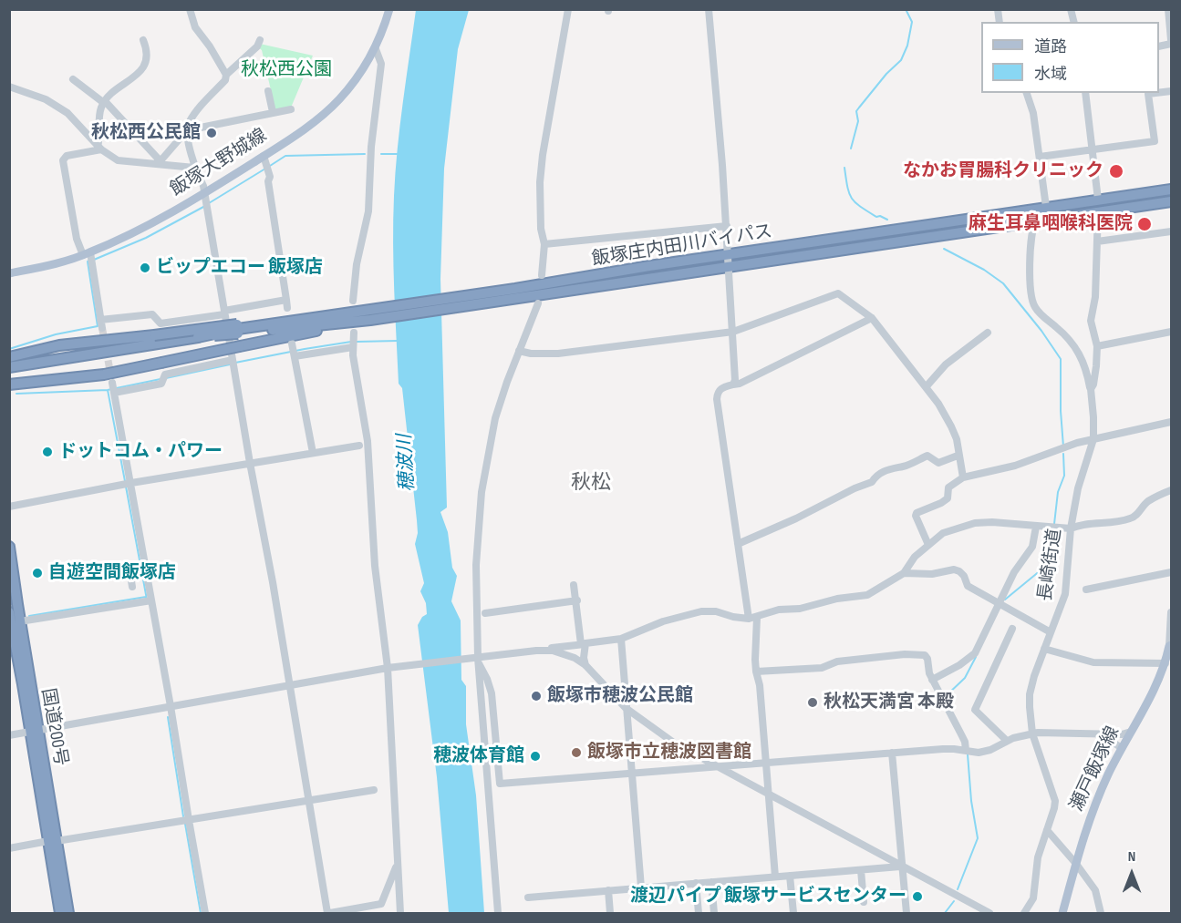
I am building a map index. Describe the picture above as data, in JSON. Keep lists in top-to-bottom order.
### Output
{
  "streets": {
    "highway": ["飯塚庄内田川バイパス", "国道200号"],
    "main road": ["飯塚大野城線", "瀬戸飯塚線"],
    "street": ["長崎街道"]
  },
  "crossings": [
    ["飯塚庄内田川バイパス", "長崎街道"]
  ],
  "districts": ["秋松"],
  "water": ["穂波川"],
  "parks": ["秋松西公園"],
  "places": [
    "秋松西公民館",
    "なかお胃腸科クリニック",
    "麻生耳鼻咽喉科医院",
    "ビップエコー 飯塚店",
    "ドットコム・パワー",
    "自遊空間飯塚店",
    "飯塚市穂波公民館",
    "秋松天満宮 本殿",
    "飯塚市立穂波図書館",
    "穂波体育館",
    "渡辺パイプ 飯塚サービスセンター"
  ],
  "legend": ["道路", "水域"],
  "north": "top"
}
